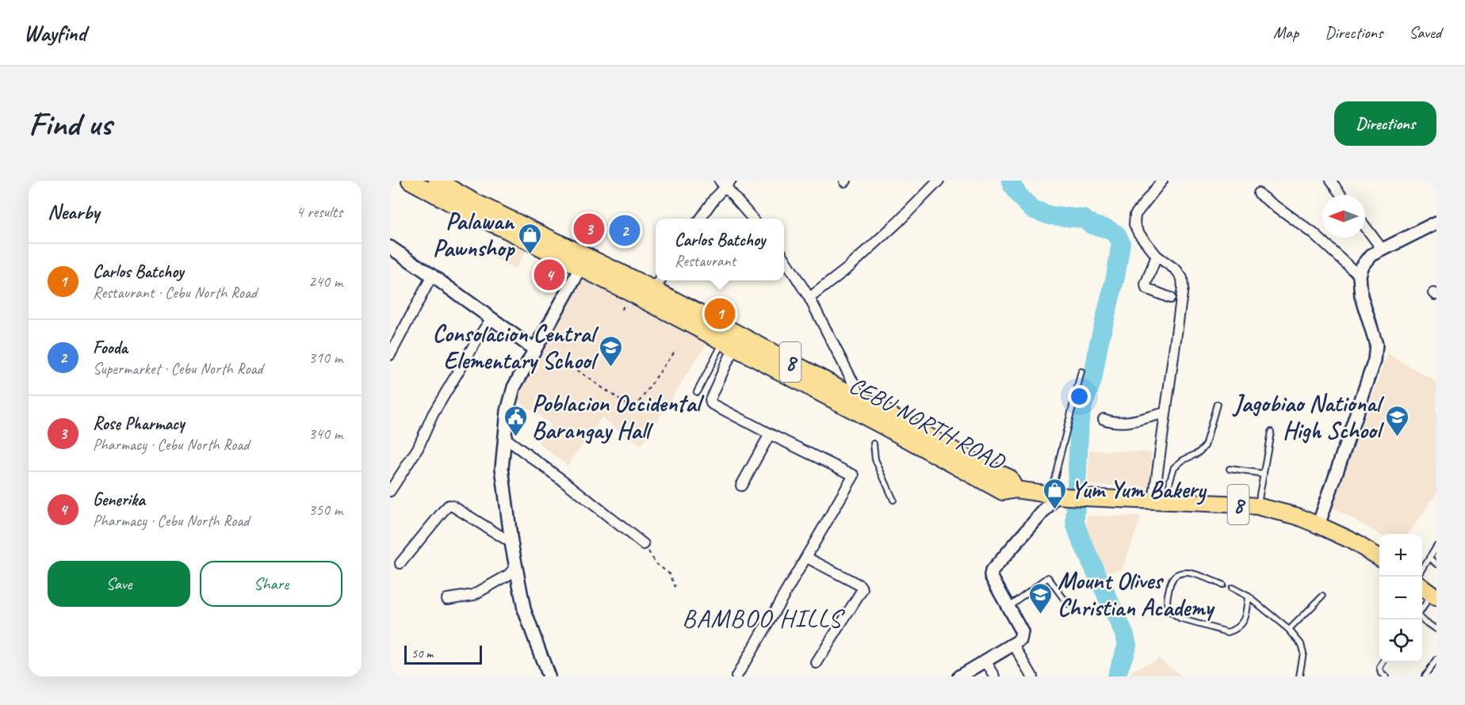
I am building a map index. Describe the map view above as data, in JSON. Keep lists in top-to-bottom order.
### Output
{
  "streets": {
    "main road": ["8", "CEBU NORTH ROAD"]
  },
  "crossings": [
    ["8", "CEBU NORTH ROAD"]
  ],
  "districts": ["BAMBOO HILLS"],
  "places": {
    "shop": ["Palawan Pawnshop", "Yum Yum Bakery"],
    "school or university": ["Consolacion Central Elementary School", "Jagobiao National High School", "Mount Olives Christian Academy"],
    "public building": ["Poblacion Occidental Barangay Hall"]
  },
  "scale_bar": "50 m",
  "north": "left",
  "page": {
    "header": "Wayfind",
    "nav": ["Map", "Directions", "Saved"],
    "buttons": [
      "Directions",
      ["Save", "Share"]
    ],
    "title": "Find us",
    "heading": ["Nearby", "4 results"],
    "pins": [
      "3",
      "2",
      "4",
      "1"
    ],
    "popup": ["Carlos Batchoy", "Restaurant"],
    "list": [
      {
        "mark": "1",
        "name": "Carlos Batchoy",
        "note": "Restaurant · Cebu North Road",
        "value": "240 m"
      },
      {
        "mark": "2",
        "name": "Fooda",
        "note": "Supermarket · Cebu North Road",
        "value": "310 m"
      },
      {
        "mark": "3",
        "name": "Rose Pharmacy",
        "note": "Pharmacy · Cebu North Road",
        "value": "340 m"
      },
      {
        "mark": "4",
        "name": "Generika",
        "note": "Pharmacy · Cebu North Road",
        "value": "350 m"
      }
    ],
    "map_buttons": ["+", "−"],
    "scale": "50 m"
  }
}
